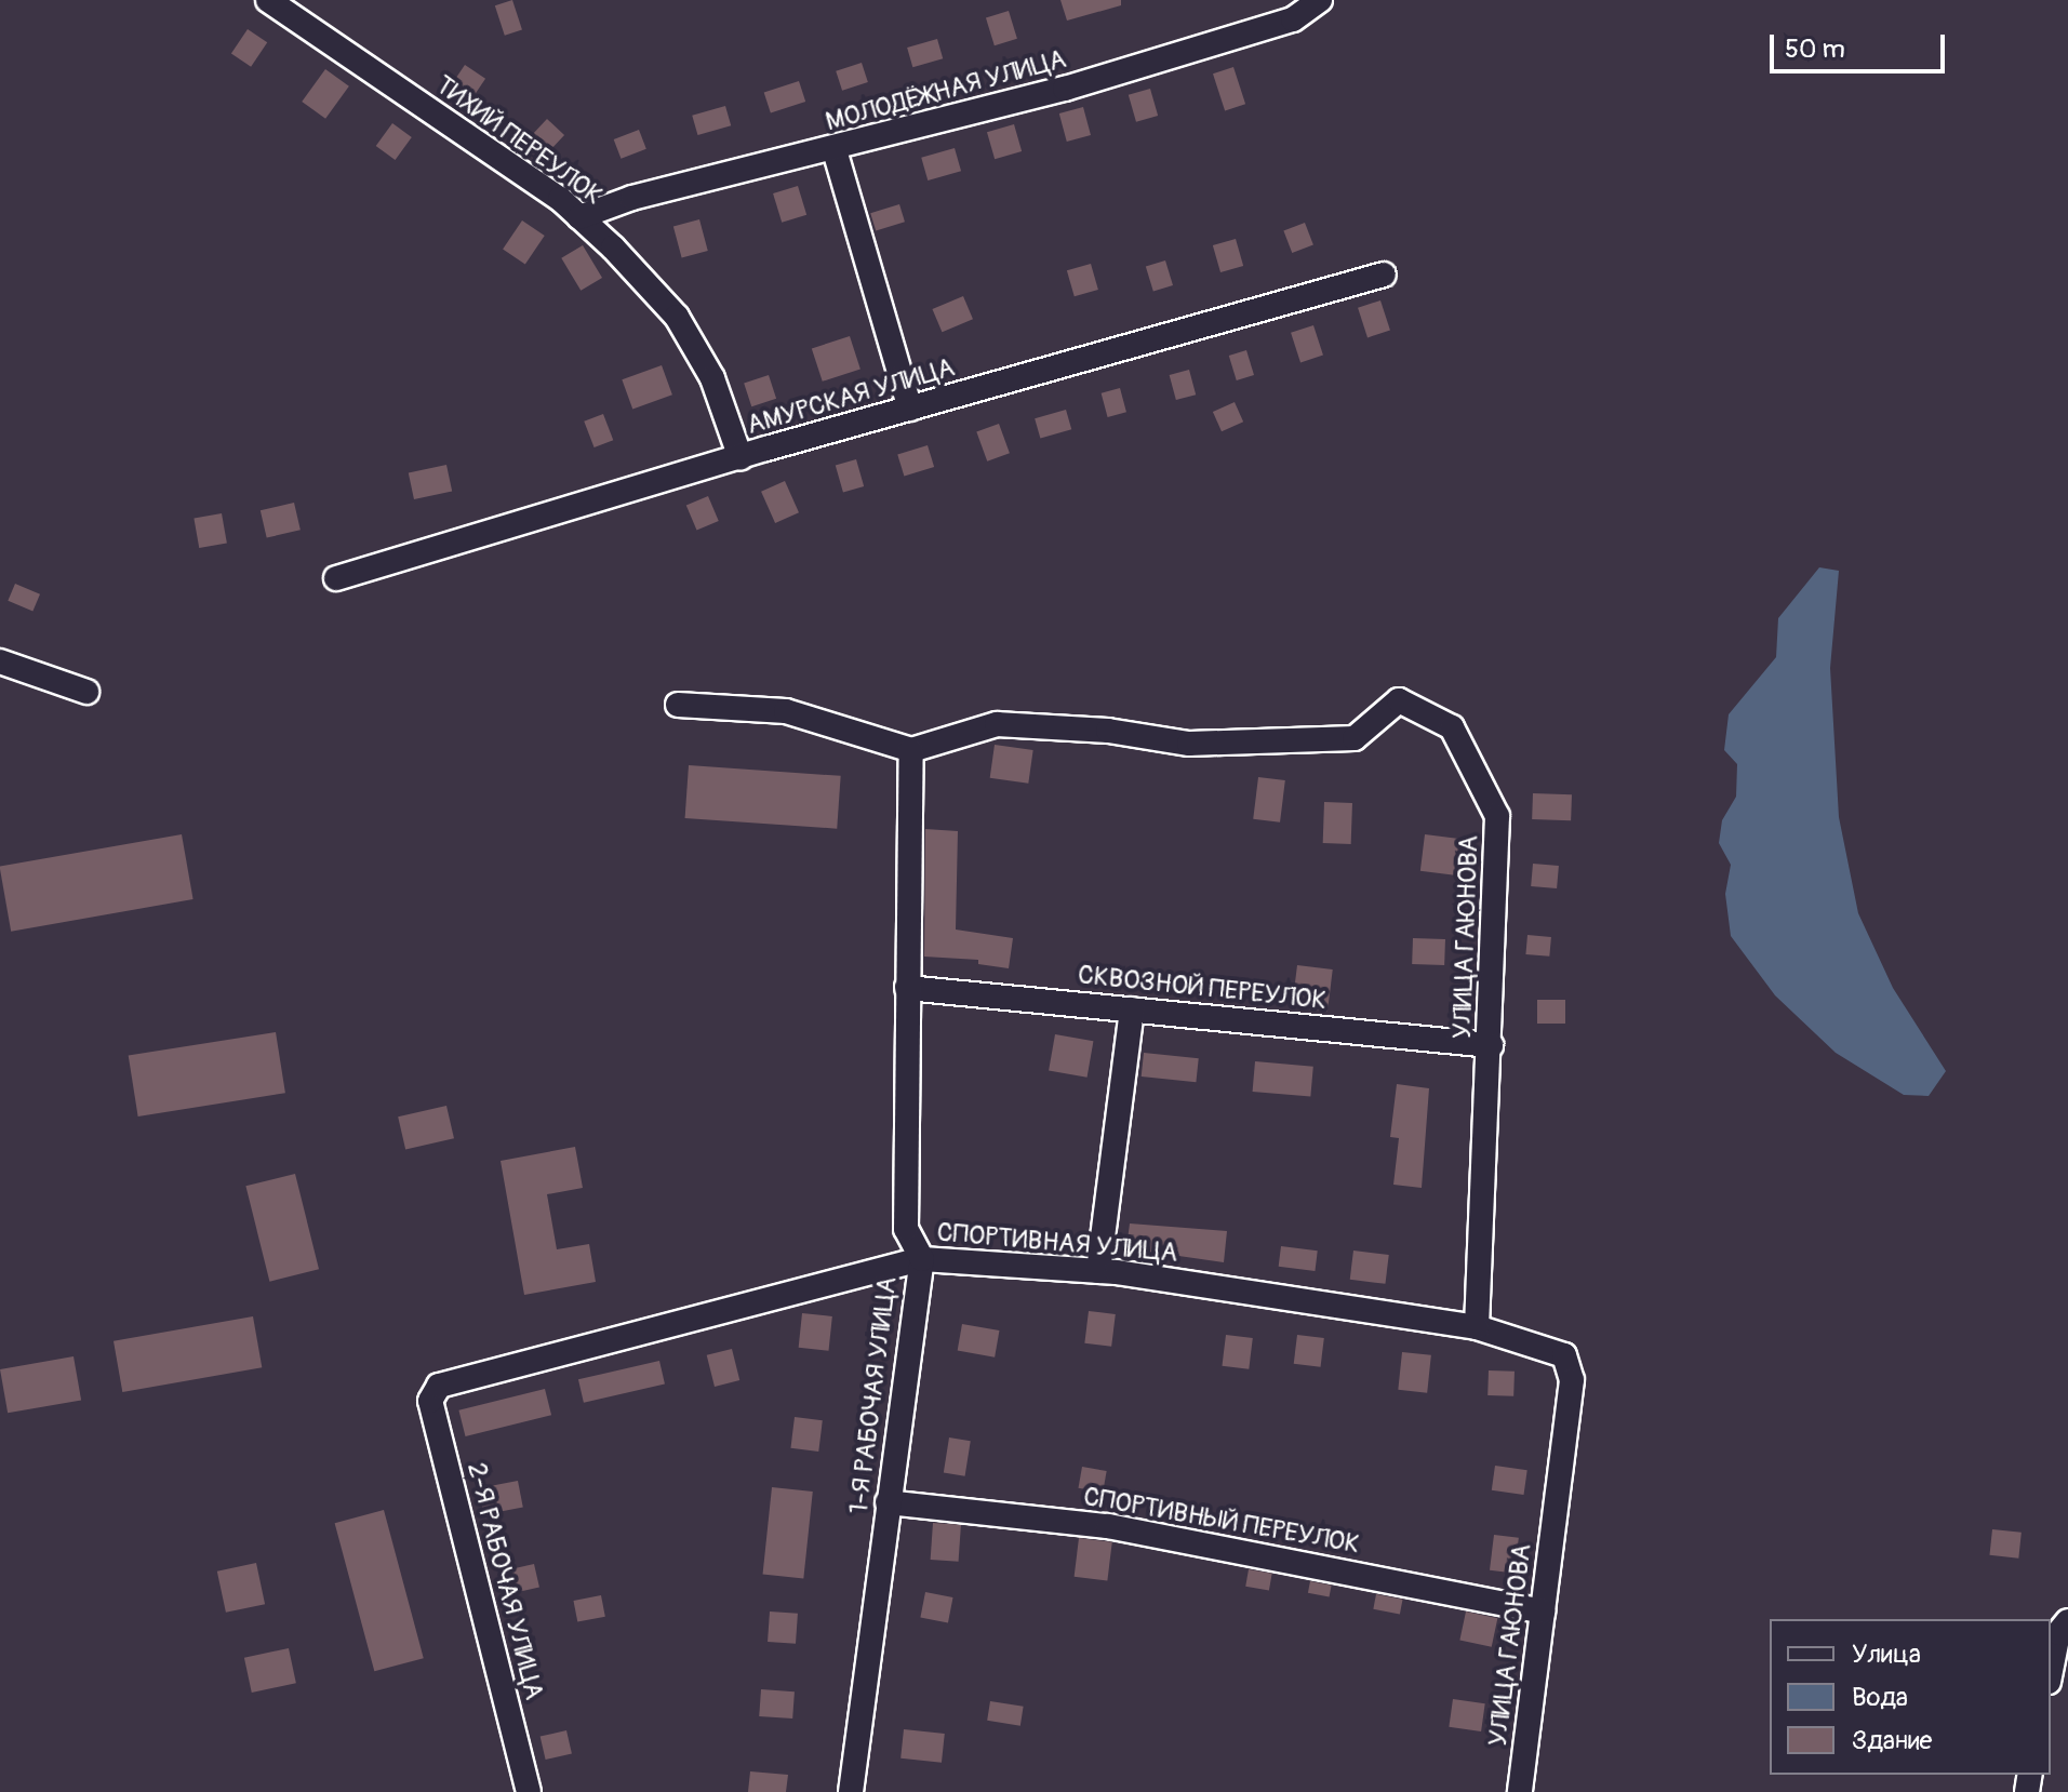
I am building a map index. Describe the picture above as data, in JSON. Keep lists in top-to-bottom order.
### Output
{
  "streets": {
    "street": [
      "МОЛОДЁЖНАЯ УЛИЦА",
      "ТИХИЙ ПЕРЕУЛОК",
      "АМУРСКАЯ УЛИЦА",
      "УЛИЦА ГАЮНОВА",
      "СКВОЗНОЙ ПЕРЕУЛОК",
      "СПОРТИВНАЯ УЛИЦА",
      "1-Я РАБОЧАЯ УЛИЦА",
      "СПОРТИВНЫЙ ПЕРЕУЛОК",
      "2-Я РАБОЧАЯ УЛИЦА"
    ]
  },
  "crossings": [
    ["МОЛОДЁЖНАЯ УЛИЦА", "ТИХИЙ ПЕРЕУЛОК"],
    ["ТИХИЙ ПЕРЕУЛОК", "АМУРСКАЯ УЛИЦА"],
    ["УЛИЦА ГАЮНОВА", "СКВОЗНОЙ ПЕРЕУЛОК"],
    ["УЛИЦА ГАЮНОВА", "СПОРТИВНАЯ УЛИЦА"],
    ["УЛИЦА ГАЮНОВА", "1-Я РАБОЧАЯ УЛИЦА"],
    ["УЛИЦА ГАЮНОВА", "СПОРТИВНЫЙ ПЕРЕУЛОК"],
    ["СКВОЗНОЙ ПЕРЕУЛОК", "1-Я РАБОЧАЯ УЛИЦА"],
    ["СПОРТИВНАЯ УЛИЦА", "1-Я РАБОЧАЯ УЛИЦА"],
    ["СПОРТИВНАЯ УЛИЦА", "2-Я РАБОЧАЯ УЛИЦА"],
    ["1-Я РАБОЧАЯ УЛИЦА", "СПОРТИВНЫЙ ПЕРЕУЛОК"]
  ],
  "legend": ["Улица", "Вода", "Здание"],
  "scale_bar": "50 m"
}
